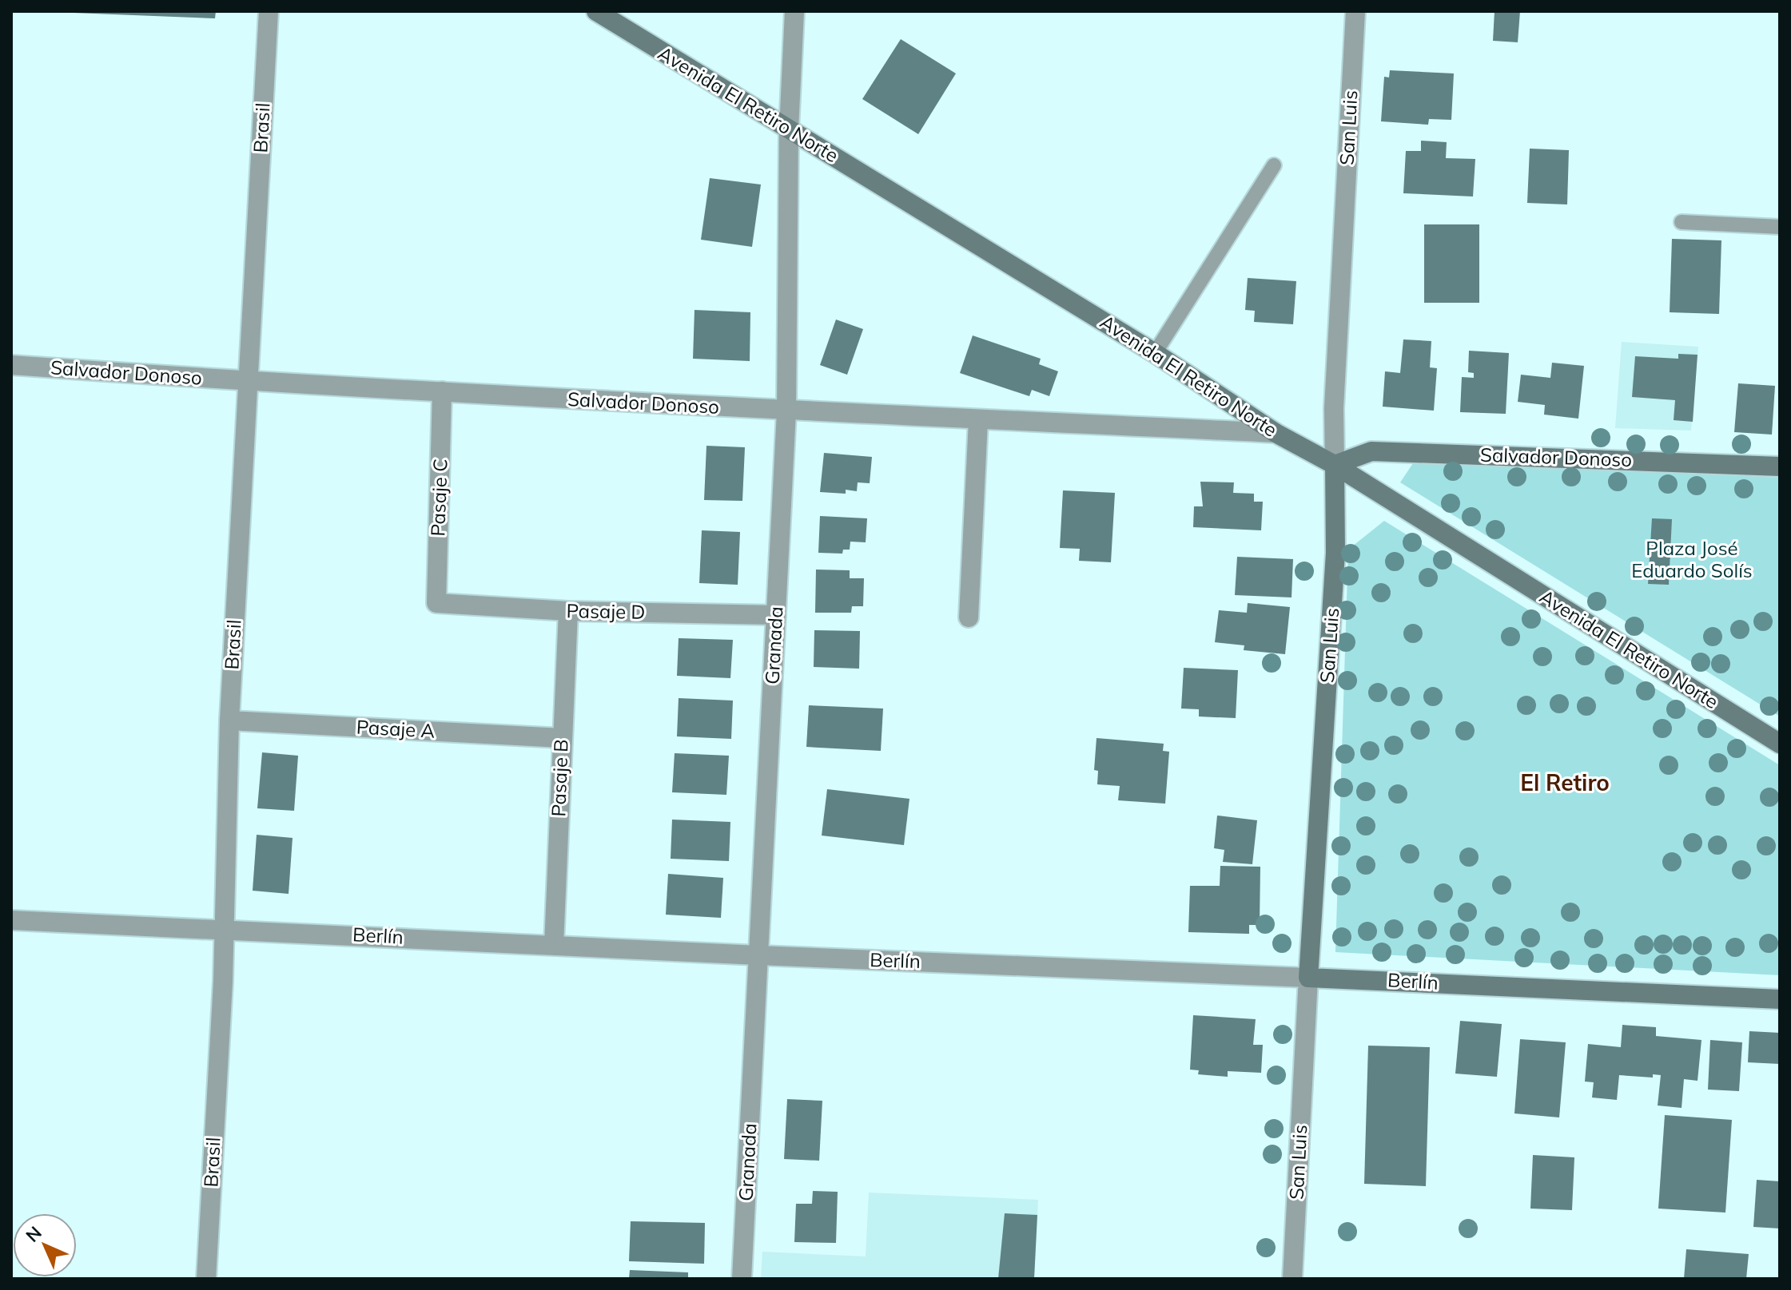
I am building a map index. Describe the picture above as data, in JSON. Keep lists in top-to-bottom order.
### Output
{
  "streets": {
    "street": [
      "Avenida El Retiro Norte",
      "Brasil",
      "San Luis",
      "Salvador Donoso",
      "Pasaje C",
      "Pasaje D",
      "Granada",
      "Pasaje A",
      "Pasaje B",
      "Berlín"
    ]
  },
  "crossings": [
    ["Avenida El Retiro Norte", "San Luis"],
    ["Avenida El Retiro Norte", "Salvador Donoso"],
    ["Avenida El Retiro Norte", "Granada"],
    ["Brasil", "Salvador Donoso"],
    ["Brasil", "Pasaje A"],
    ["Brasil", "Berlín"],
    ["San Luis", "Salvador Donoso"],
    ["San Luis", "Berlín"],
    ["Salvador Donoso", "Pasaje C"],
    ["Salvador Donoso", "Granada"],
    ["Pasaje C", "Pasaje D"],
    ["Pasaje D", "Granada"],
    ["Pasaje D", "Pasaje B"],
    ["Granada", "Berlín"],
    ["Pasaje A", "Pasaje B"],
    ["Pasaje B", "Berlín"]
  ],
  "districts": ["El Retiro"],
  "parks": ["Plaza José Eduardo Solís"],
  "north": "top left"
}
